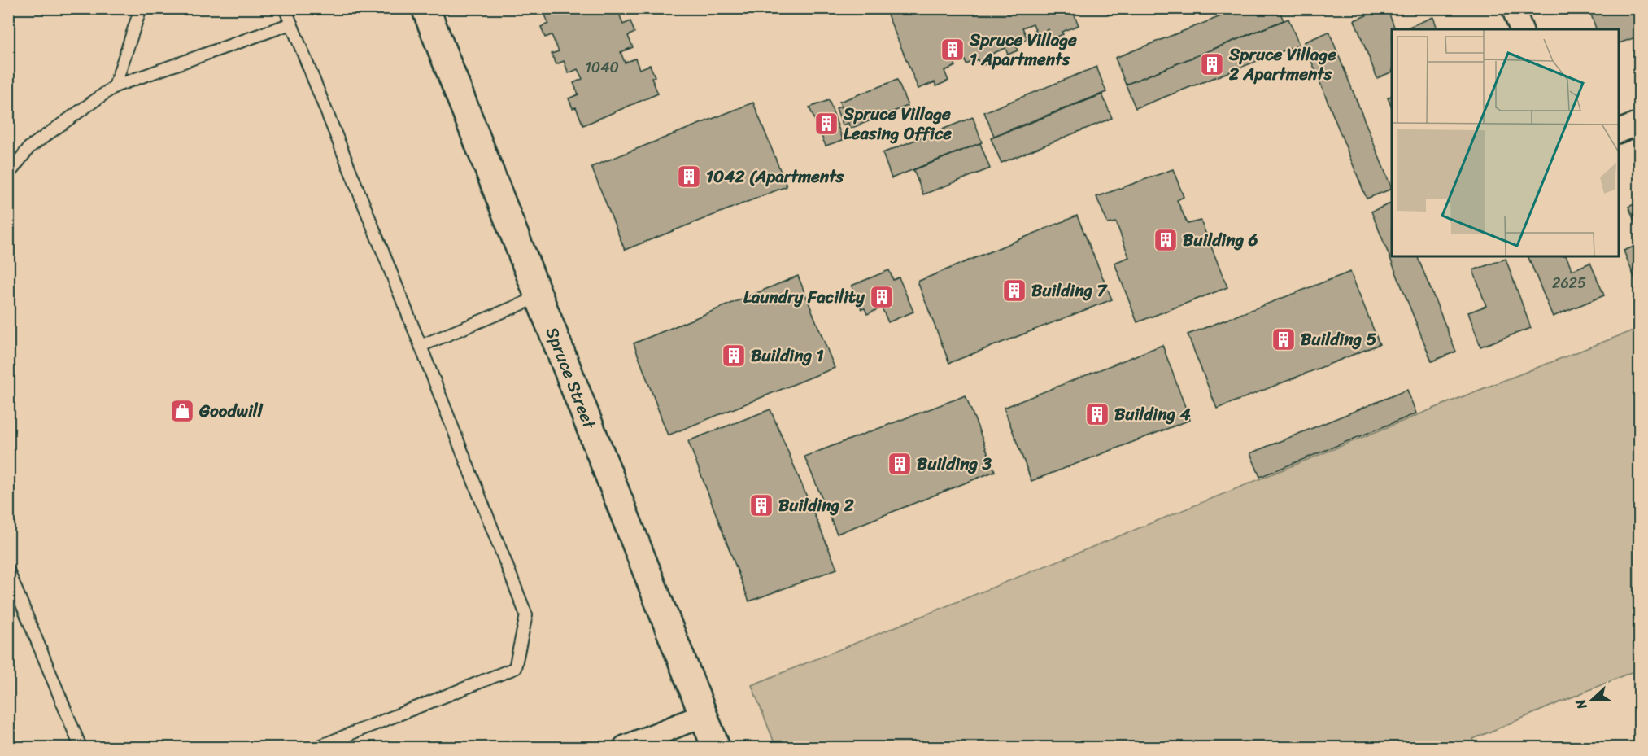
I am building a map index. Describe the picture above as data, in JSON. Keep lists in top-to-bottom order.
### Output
{
  "streets": {
    "street": ["Spruce Street"]
  },
  "places": {
    "building": [
      "Spruce Village 1 Apartments",
      "Spruce Village 2 Apartments",
      "Spruce Village Leasing Office",
      "1042 (Apartments",
      "Building 6",
      "Building 7",
      "Laundry Facility",
      "Building 5",
      "Building 1",
      "Building 4",
      "Building 3",
      "Building 2"
    ],
    "shop": ["Goodwill"]
  },
  "house_numbers": ["1040", "2625"],
  "north": "left"
}
